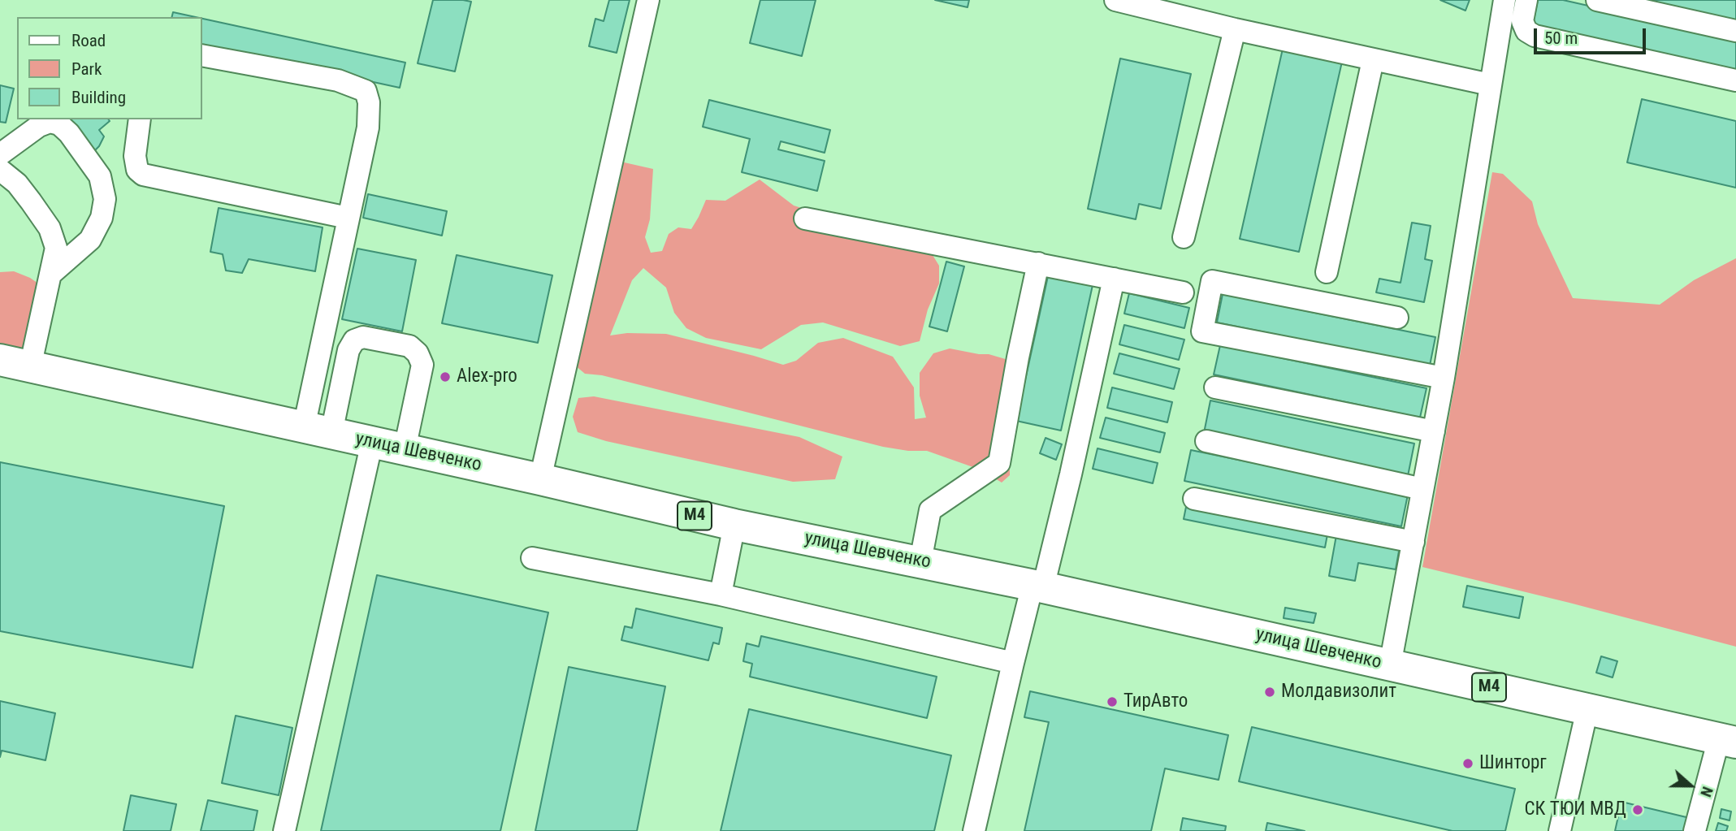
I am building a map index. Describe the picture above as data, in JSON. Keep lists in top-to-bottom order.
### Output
{
  "streets": {
    "highway": ["улица Шевченко", "M4"]
  },
  "places": [
    "Alex-pro",
    "Молдавизолит",
    "ТирАвто",
    "Шинторг",
    "СК ТЮИ МВД"
  ],
  "legend": ["Road", "Park", "Building"],
  "scale_bar": "50 m",
  "north": "right"
}
